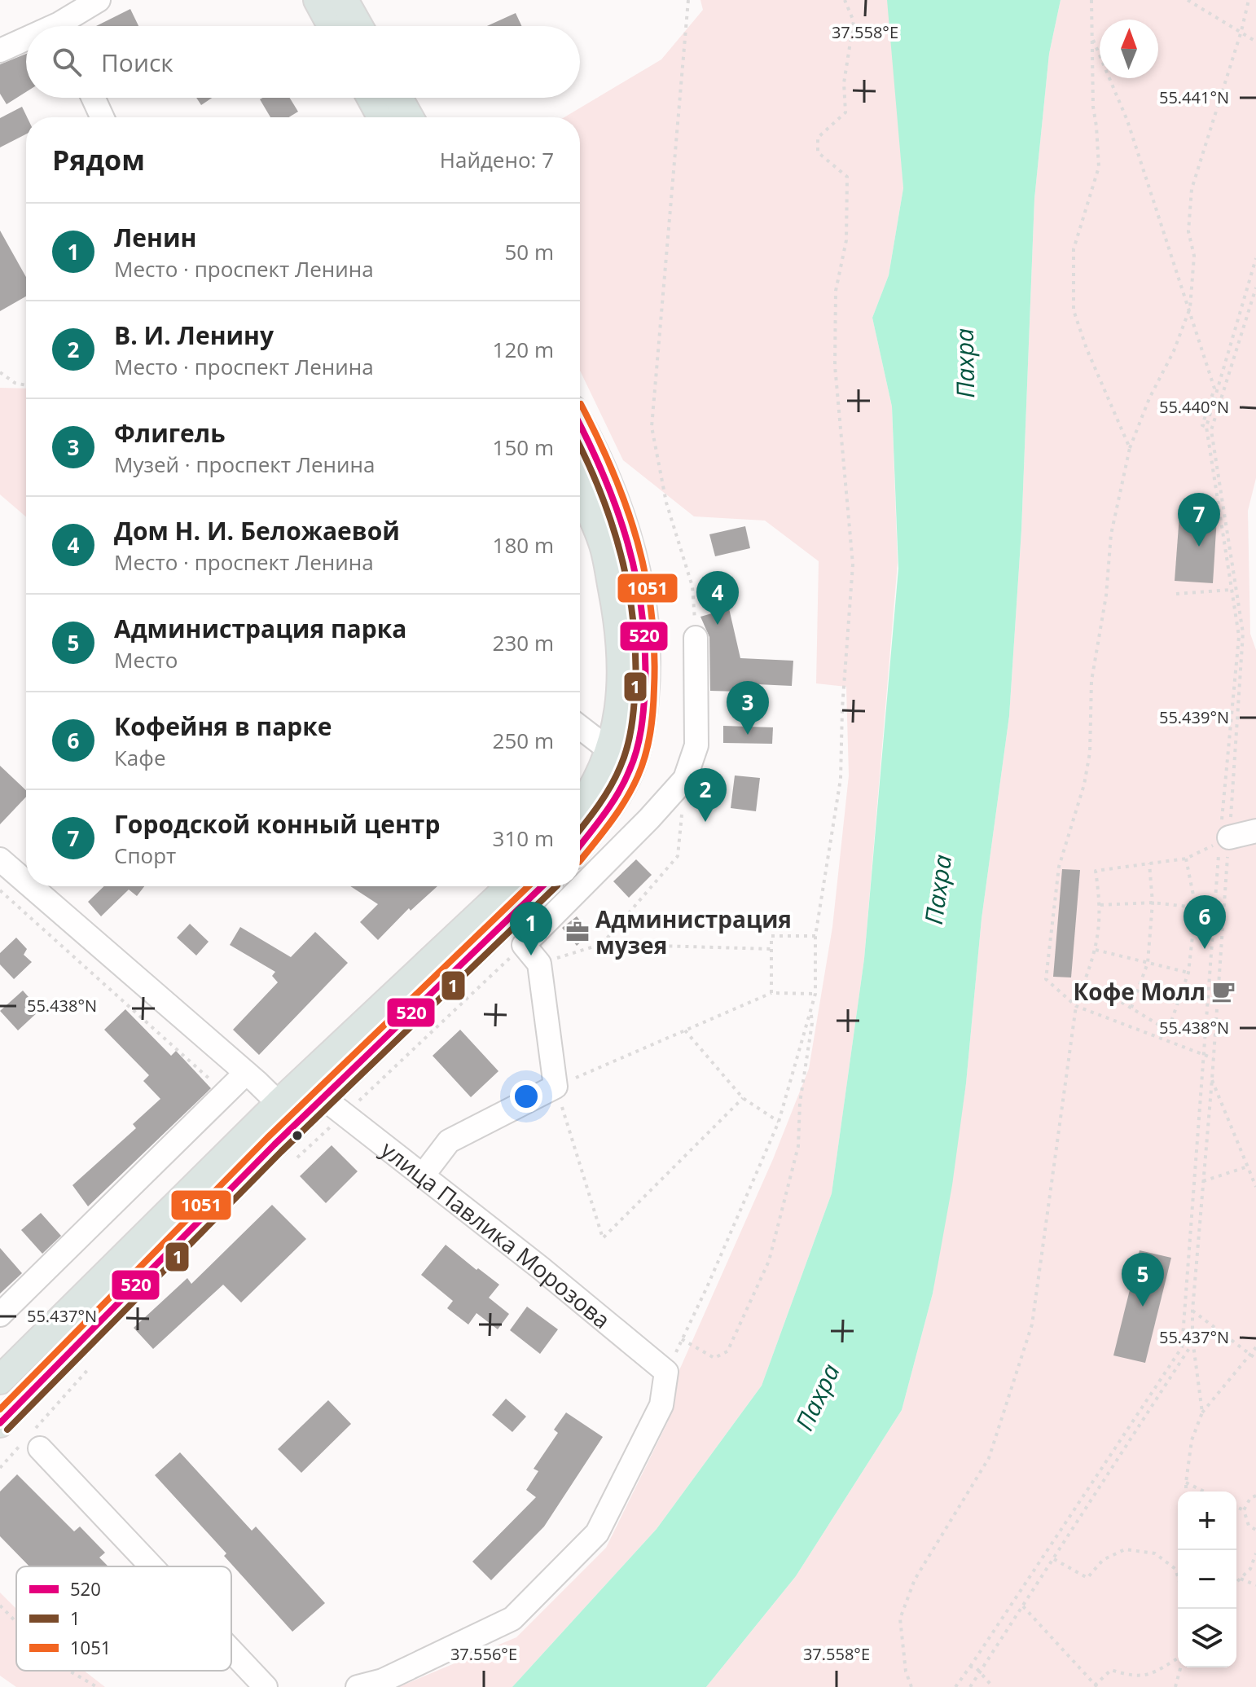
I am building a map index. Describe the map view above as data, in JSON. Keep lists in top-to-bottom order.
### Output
{
  "streets": {
    "street": ["улица Павлика Морозова"]
  },
  "water": ["Пахра"],
  "places": {
    "office": ["Администрация музея"],
    "cafe": ["Кофе Молл"]
  },
  "lines": ["transit line 1051", "transit line 520", "transit line 1"],
  "legend": ["520", "1", "1051"],
  "north": "top",
  "page": {
    "search": "Поиск",
    "heading": ["Рядом", "Найдено: 7"],
    "list": [
      {
        "mark": "1",
        "name": "Ленин",
        "note": "Место · проспект Ленина",
        "value": "50 m"
      },
      {
        "mark": "2",
        "name": "В. И. Ленину",
        "note": "Место · проспект Ленина",
        "value": "120 m"
      },
      {
        "mark": "3",
        "name": "Флигель",
        "note": "Музей · проспект Ленина",
        "value": "150 m"
      },
      {
        "mark": "4",
        "name": "Дом Н. И. Беложаевой",
        "note": "Место · проспект Ленина",
        "value": "180 m"
      },
      {
        "mark": "5",
        "name": "Администрация парка",
        "note": "Место",
        "value": "230 m"
      },
      {
        "mark": "6",
        "name": "Кофейня в парке",
        "note": "Кафе",
        "value": "250 m"
      },
      {
        "mark": "7",
        "name": "Городской конный центр",
        "note": "Спорт",
        "value": "310 m"
      }
    ],
    "pins": [
      "7",
      "4",
      "3",
      "2",
      "6",
      "1",
      "5"
    ],
    "map_buttons": ["+", "−"]
  },
  "coordinates": [
    "37.558°E",
    "55.441°N",
    "55.440°N",
    "55.439°N",
    "55.438°N",
    "55.437°N",
    "37.556°E"
  ]
}
